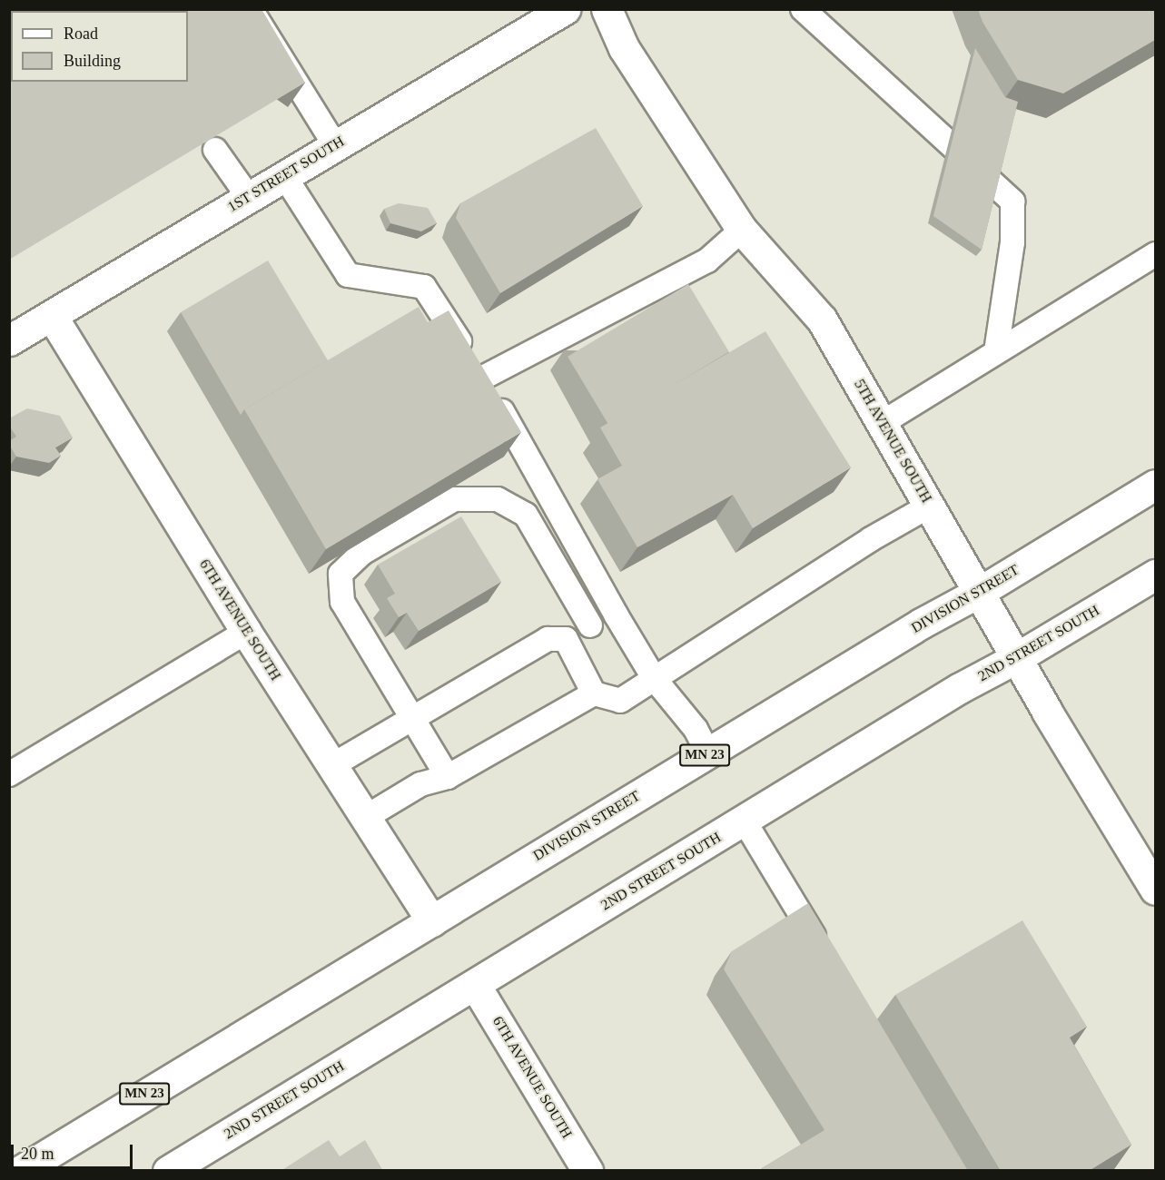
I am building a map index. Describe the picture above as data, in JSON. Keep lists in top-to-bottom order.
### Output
{
  "streets": {
    "main road": [
      "1ST STREET SOUTH",
      "5TH AVENUE SOUTH",
      "DIVISION STREET",
      "6TH AVENUE SOUTH",
      "2ND STREET SOUTH",
      "MN 23"
    ]
  },
  "crossings": [
    ["1ST STREET SOUTH", "6TH AVENUE SOUTH"],
    ["5TH AVENUE SOUTH", "DIVISION STREET"],
    ["5TH AVENUE SOUTH", "2ND STREET SOUTH"],
    ["DIVISION STREET", "6TH AVENUE SOUTH"],
    ["6TH AVENUE SOUTH", "2ND STREET SOUTH"]
  ],
  "legend": ["Road", "Building"],
  "scale_bar": "20 m"
}
